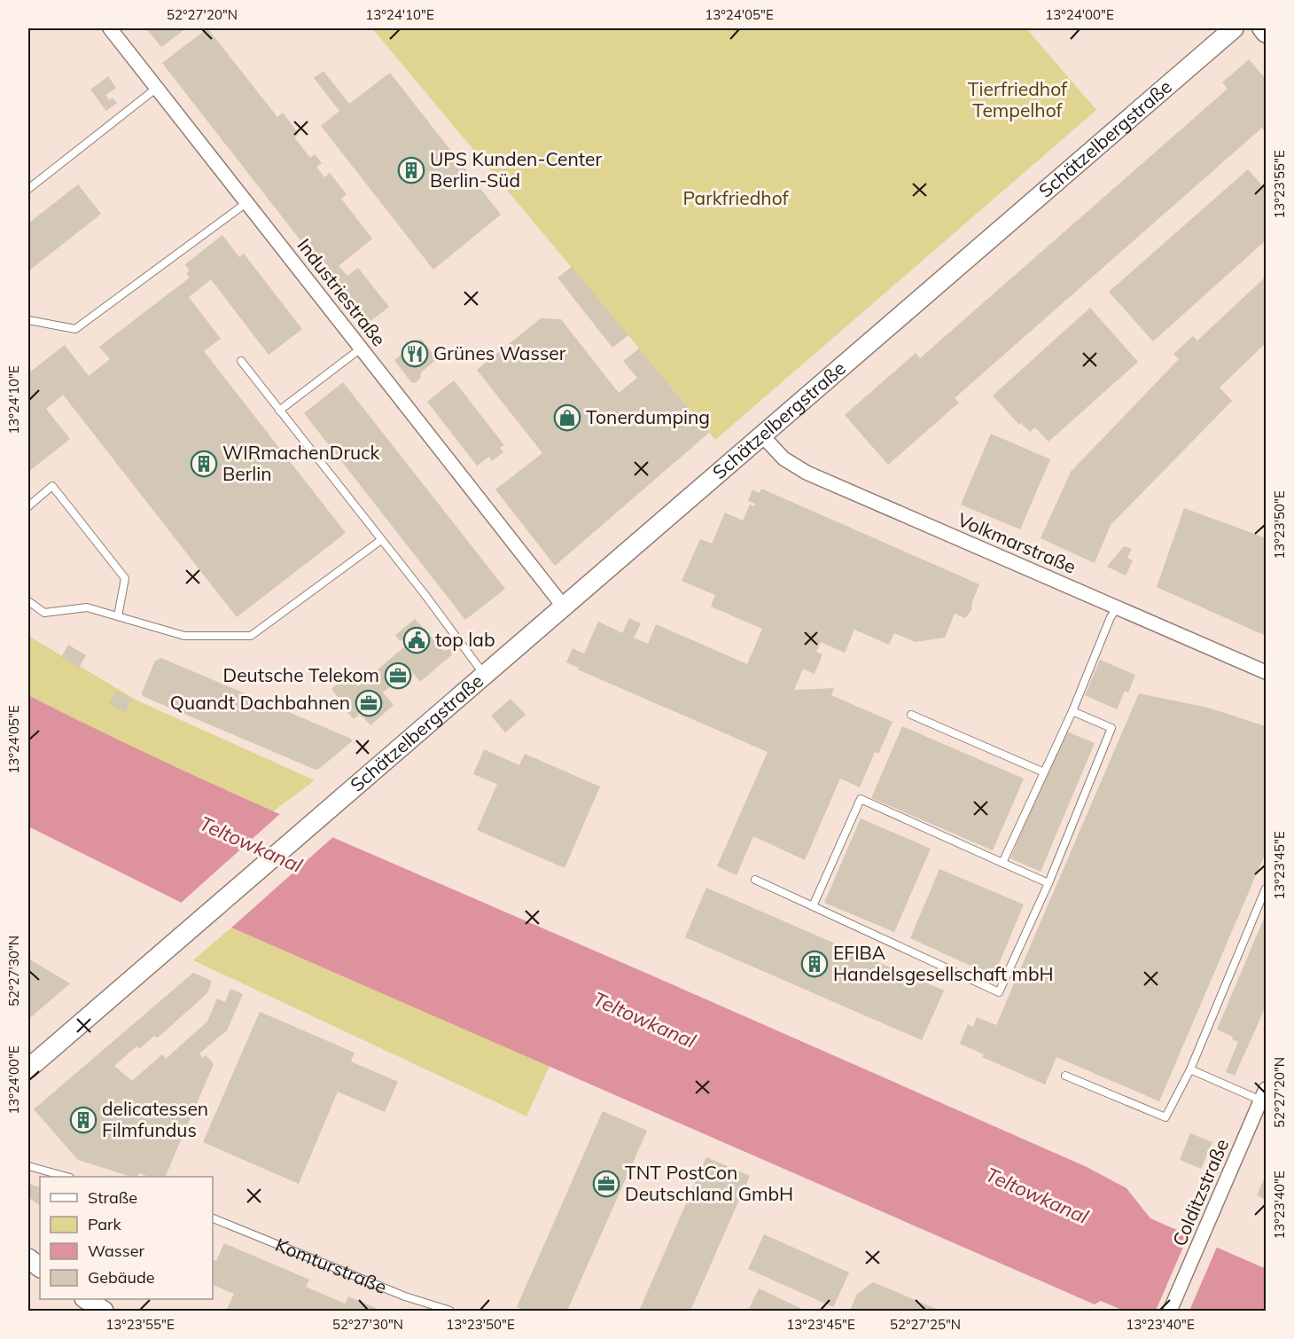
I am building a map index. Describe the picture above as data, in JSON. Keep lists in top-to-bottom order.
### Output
{
  "streets": {
    "street": [
      "Schätzelbergstraße",
      "Industriestraße",
      "Volkmarstraße",
      "Colditzstraße"
    ],
    "lane": ["Komturstraße"]
  },
  "crossings": [
    ["Schätzelbergstraße", "Industriestraße"],
    ["Schätzelbergstraße", "Volkmarstraße"]
  ],
  "water": ["Teltowkanal"],
  "parks": ["Tierfriedhof Tempelhof", "Parkfriedhof"],
  "places": {
    "building": [
      "UPS Kunden-Center Berlin-Süd",
      "WIRmachenDruck Berlin",
      "EFIBA Handelsgesellschaft mbH",
      "delicatessen Filmfundus"
    ],
    "restaurant": ["Grünes Wasser"],
    "shop": ["Tonerdumping"],
    "public building": ["top lab"],
    "office": ["Deutsche Telekom", "Quandt Dachbahnen", "TNT PostCon Deutschland GmbH"]
  },
  "legend": [
    "Straße",
    "Park",
    "Wasser",
    "Gebäude"
  ],
  "coordinates": [
    "52°27'20\"N",
    "13°24'10\"E",
    "13°24'05\"E",
    "13°24'00\"E",
    "13°23'55\"E",
    "13°23'50\"E",
    "13°23'45\"E",
    "52°27'30\"N",
    "13°23'40\"E",
    "52°27'25\"N"
  ]
}
